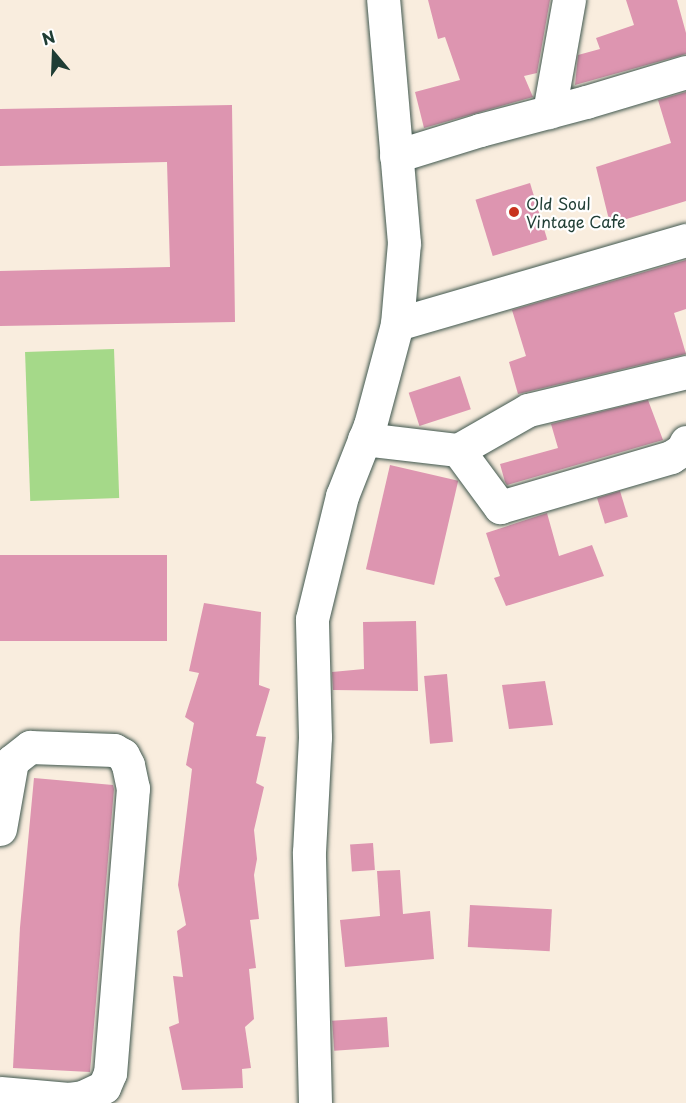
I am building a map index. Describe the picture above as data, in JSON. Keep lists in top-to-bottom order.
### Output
{
  "places": ["Old Soul Vintage Cafe"],
  "north": "top"
}
